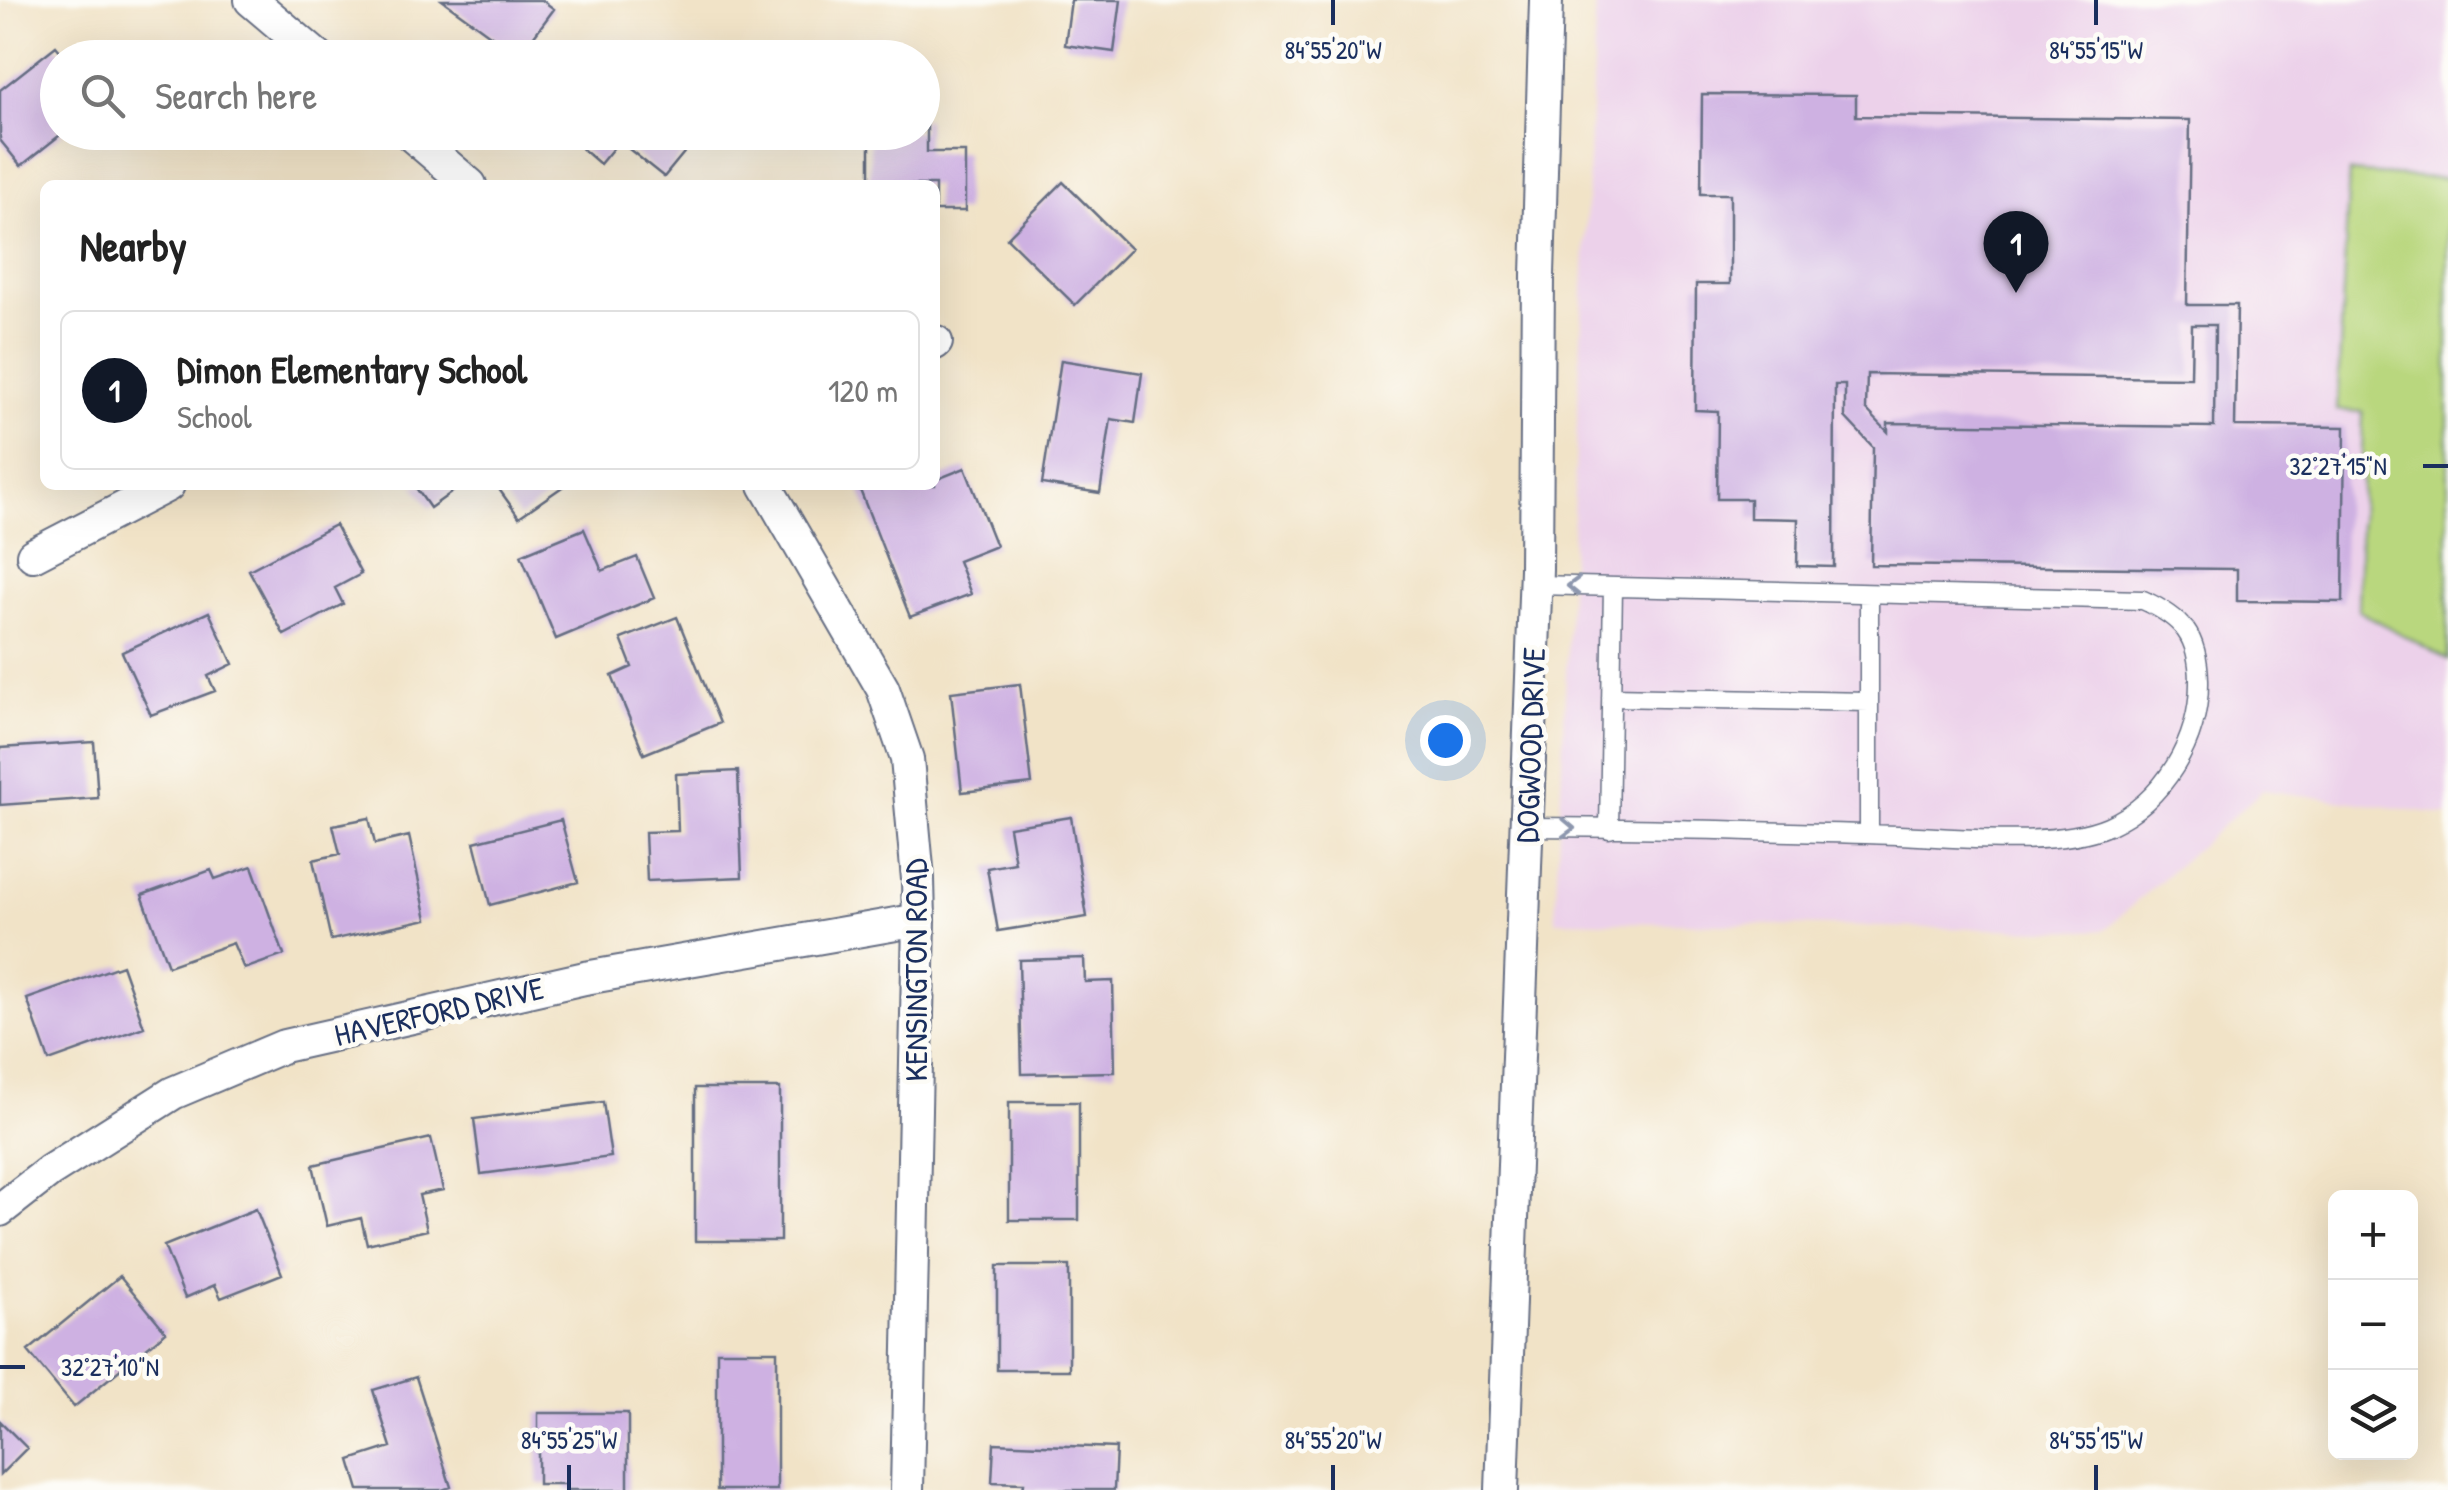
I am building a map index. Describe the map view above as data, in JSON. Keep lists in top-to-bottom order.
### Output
{
  "streets": {
    "street": ["DOGWOOD DRIVE", "KENSINGTON ROAD", "HAVERFORD DRIVE"]
  },
  "crossings": [
    ["KENSINGTON ROAD", "HAVERFORD DRIVE"]
  ],
  "page": {
    "search": "Search here",
    "heading": "Nearby",
    "pins": "1",
    "list": [
      {
        "mark": "1",
        "name": "Dimon Elementary School",
        "note": "School",
        "value": "120 m"
      }
    ],
    "map_buttons": ["+", "−"]
  },
  "coordinates": [
    "84°55'20\"W",
    "84°55'15\"W",
    "32°27'15\"N",
    "32°27'10\"N",
    "84°55'25\"W"
  ]
}
